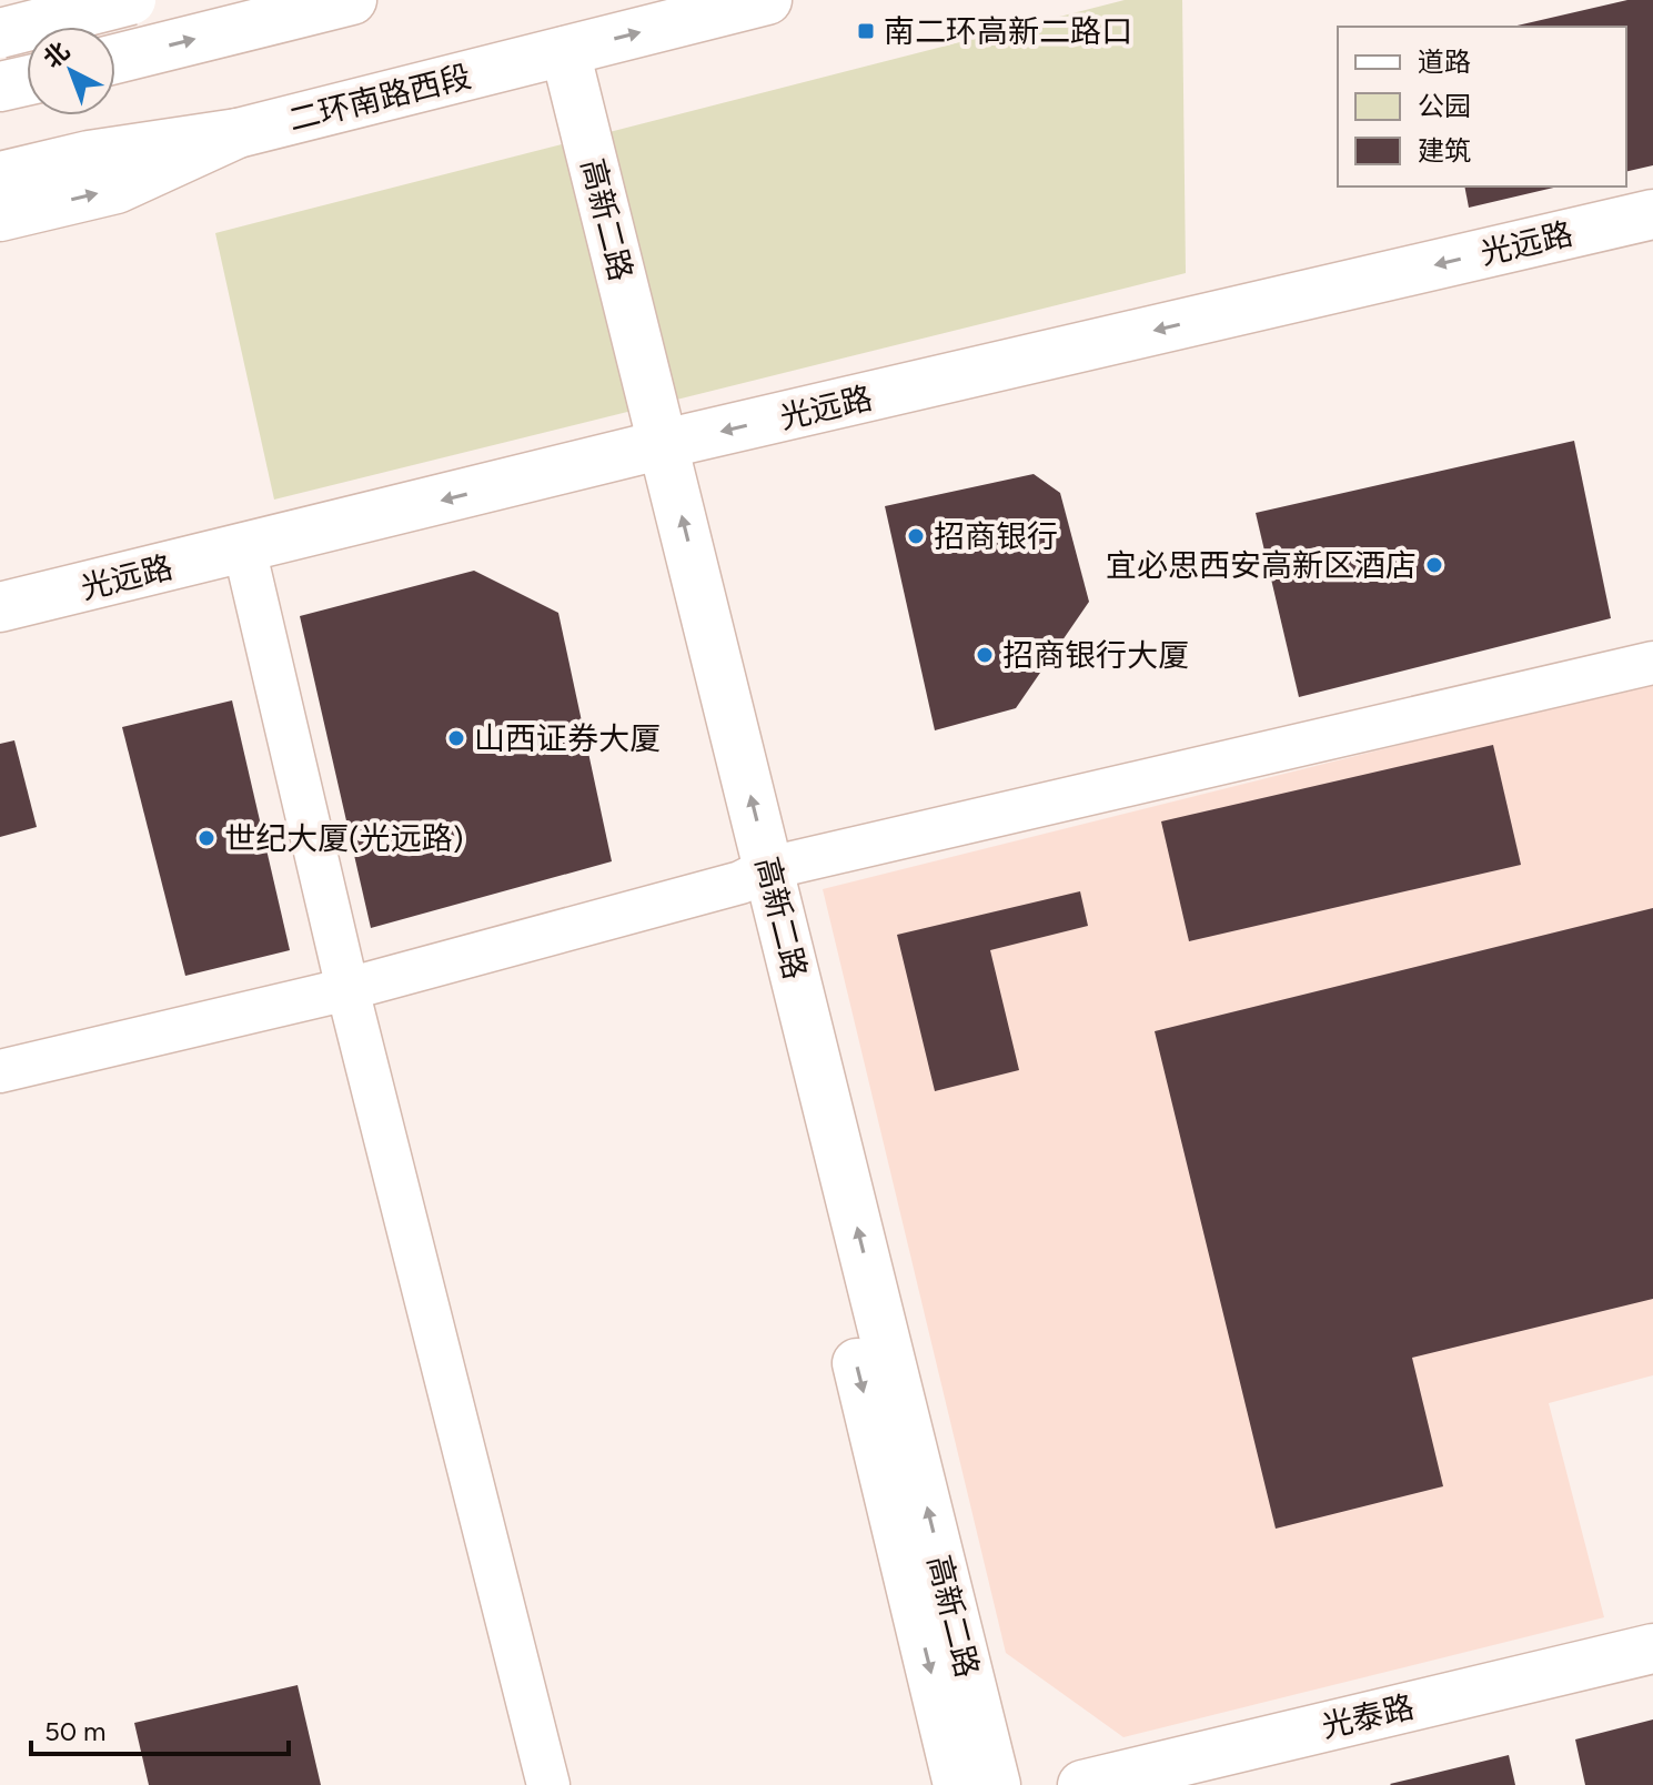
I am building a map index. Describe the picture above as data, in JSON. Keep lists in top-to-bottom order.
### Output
{
  "streets": {
    "main road": [
      "二环南路西段",
      "高新二路",
      "光远路",
      "光泰路"
    ]
  },
  "crossings": [
    ["二环南路西段", "高新二路"],
    ["高新二路", "光远路"]
  ],
  "one_way": ["光远路"],
  "places": {
    "transit": ["南二环高新二路口"],
    "other": [
      "招商银行",
      "宜必思西安高新区酒店",
      "招商银行大厦",
      "山西证券大厦",
      "世纪大厦(光远路)"
    ]
  },
  "legend": ["道路", "公园", "建筑"],
  "scale_bar": "50 m",
  "north": "top left"
}
